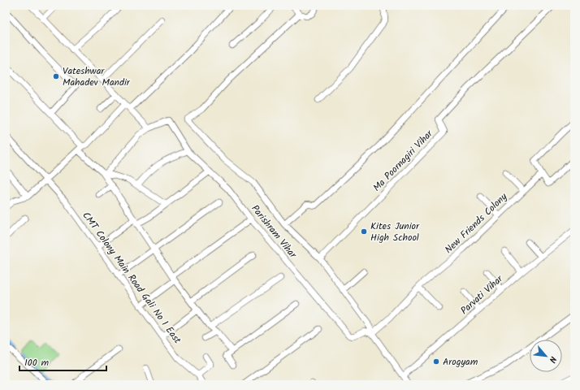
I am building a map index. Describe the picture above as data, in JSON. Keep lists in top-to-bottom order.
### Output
{
  "streets": {
    "street": [
      "Ma Poornagiri Vihar",
      "New Friends Colony",
      "Parishram Vihar",
      "CMT Colony Main Road Gali No 1 East",
      "Parvati Vihar"
    ]
  },
  "crossings": [
    ["New Friends Colony", "Parishram Vihar"]
  ],
  "places": ["Vateshwar Mahadev Mandir", "Kites Junior High School", "Arogyam"],
  "scale_bar": "100 m",
  "north": "bottom right"
}
